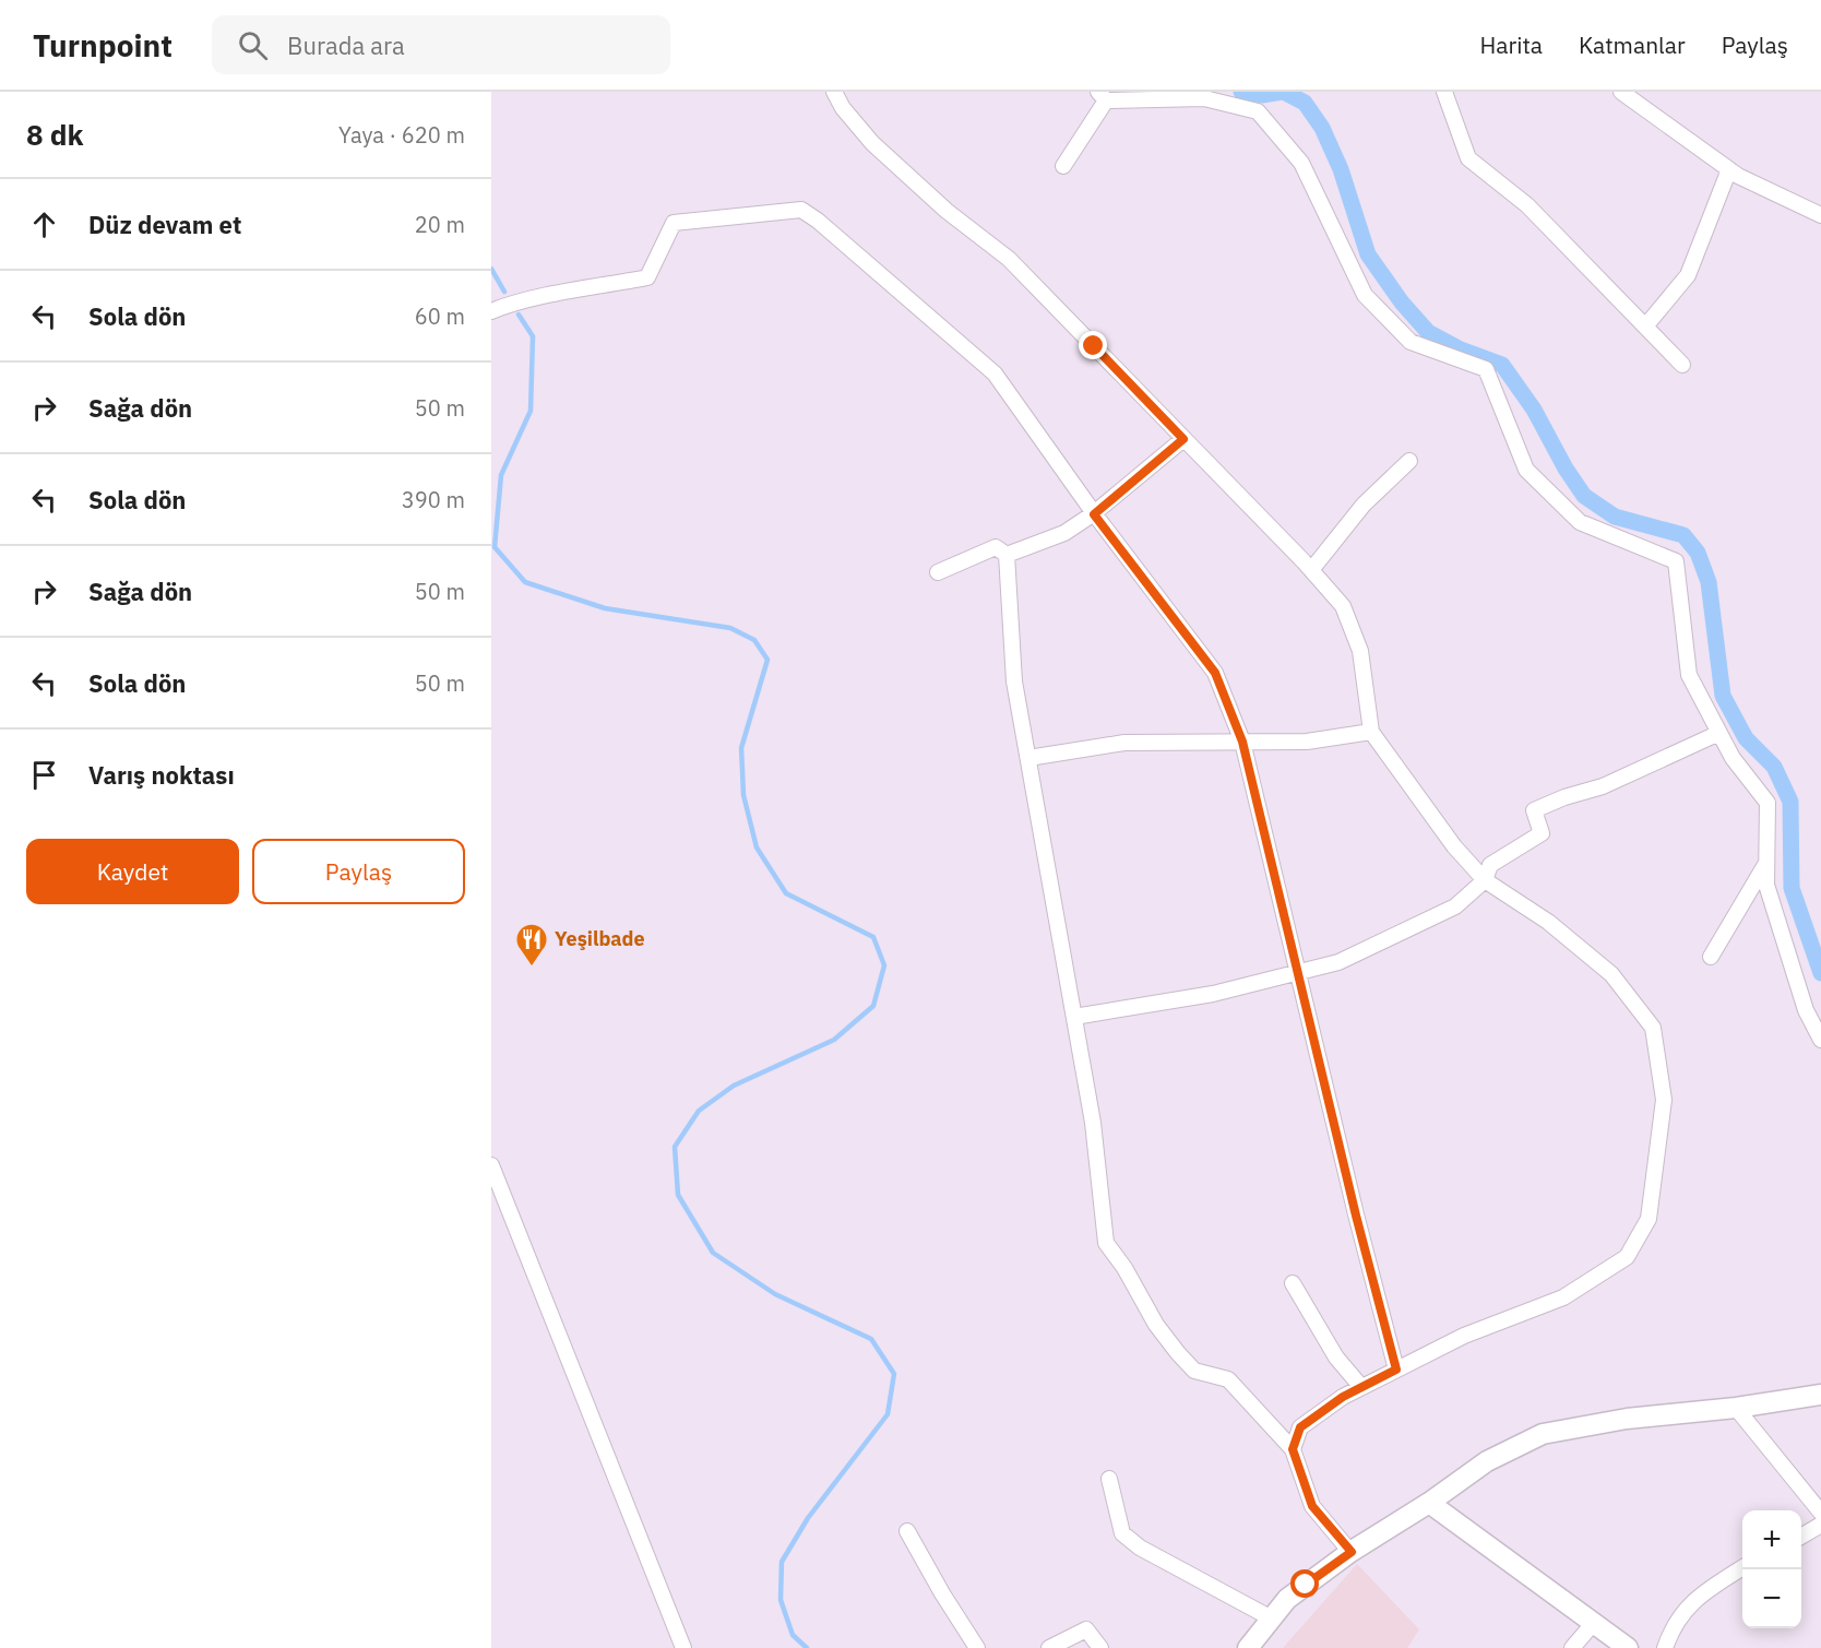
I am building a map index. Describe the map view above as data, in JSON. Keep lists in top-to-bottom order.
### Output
{
  "places": {
    "restaurant": ["Yeşilbade"]
  },
  "page": {
    "header": "Turnpoint",
    "search": "Burada ara",
    "nav": ["Harita", "Katmanlar", "Paylaş"],
    "heading": ["8 dk", "Yaya · 620 m"],
    "list": [
      ["Düz devam et", "20 m"],
      ["Sola dön", "60 m"],
      ["Sağa dön", "50 m"],
      ["Sola dön", "390 m"],
      ["Sağa dön", "50 m"],
      ["Sola dön", "50 m"],
      "Varış noktası"
    ],
    "buttons": ["Kaydet", "Paylaş"],
    "map_buttons": ["+", "−"]
  }
}
